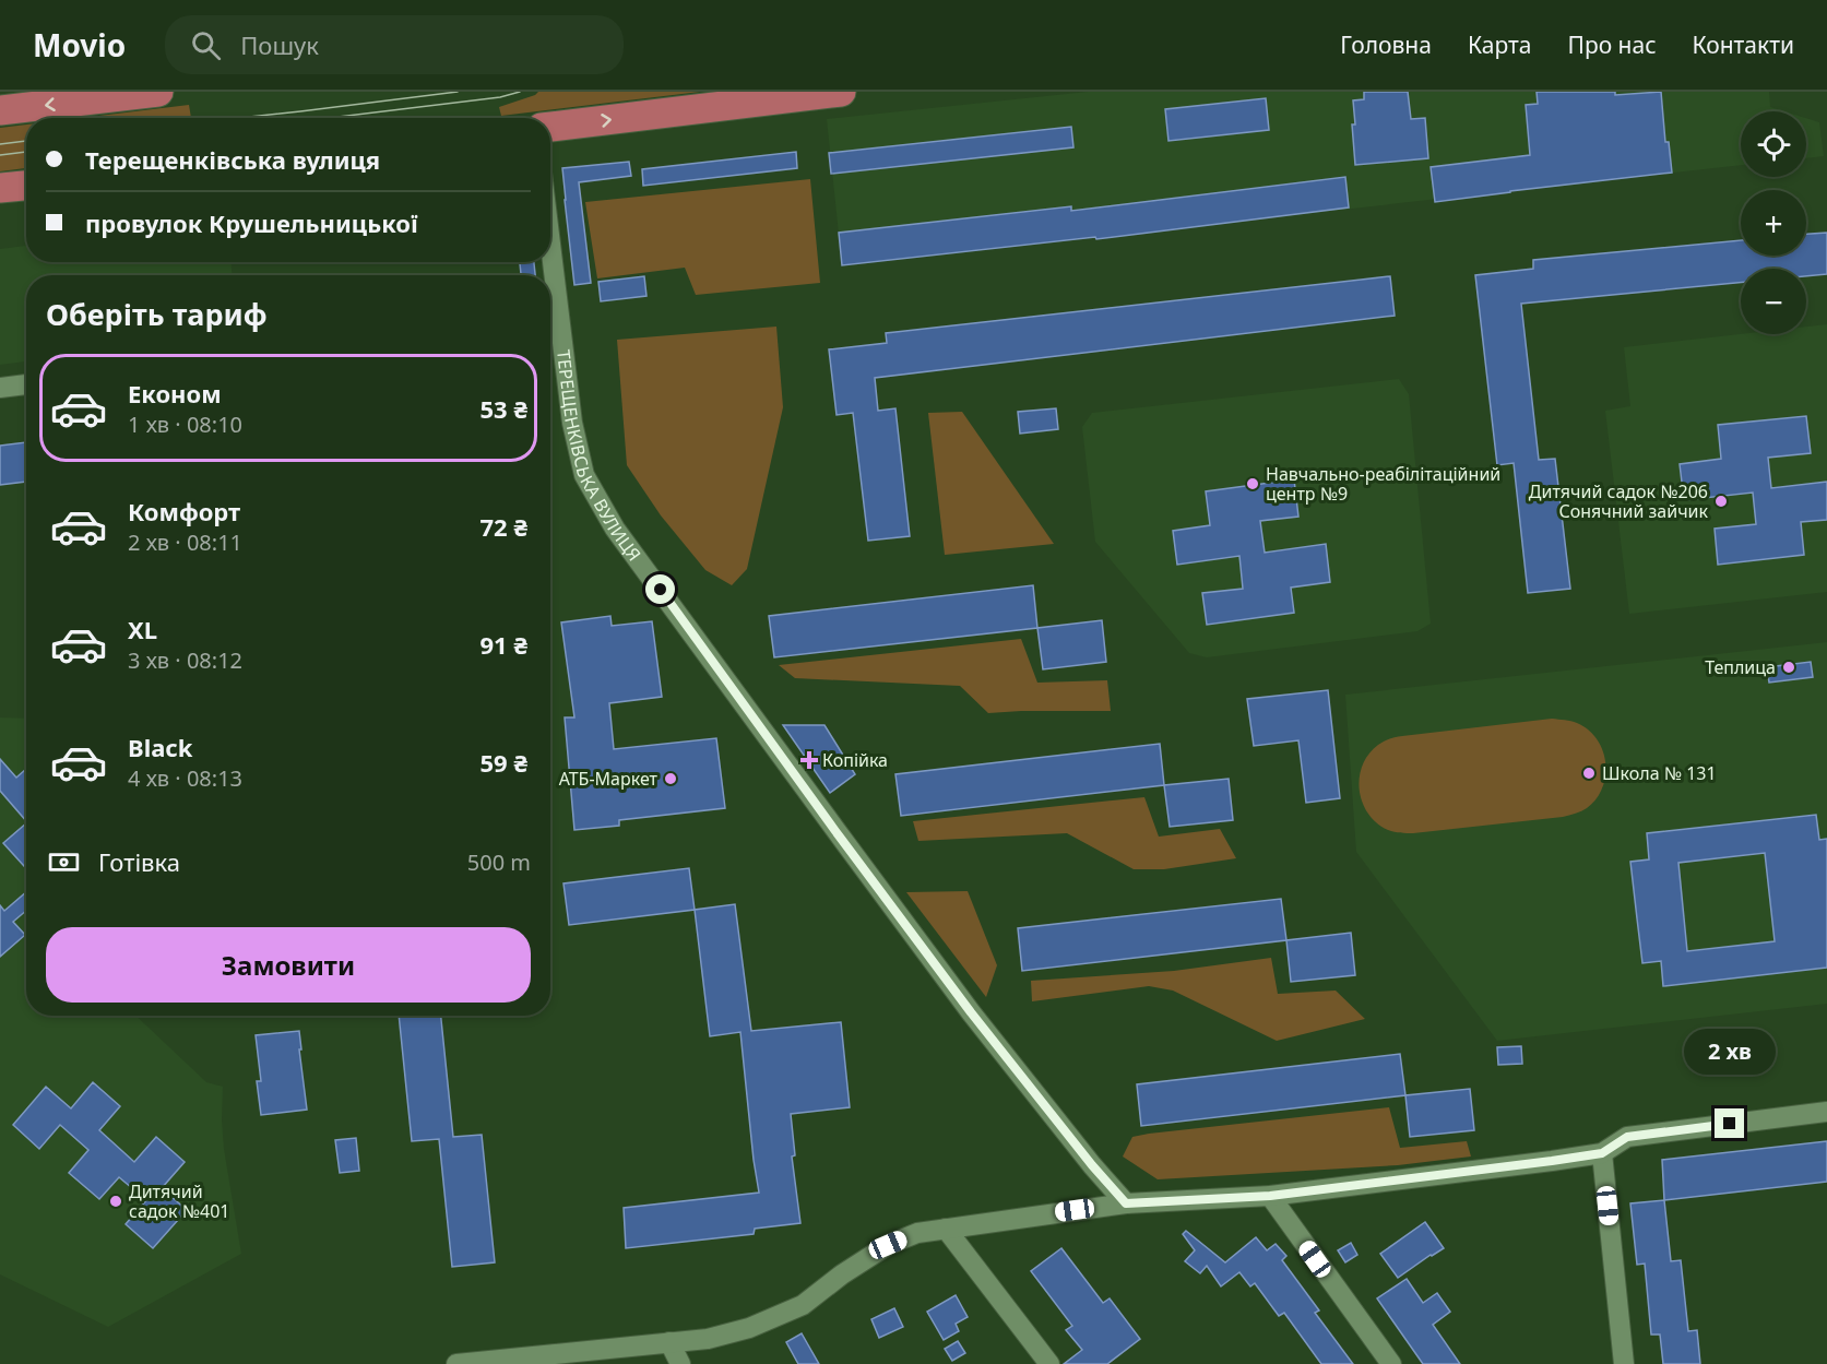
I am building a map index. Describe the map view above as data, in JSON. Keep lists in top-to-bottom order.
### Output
{
  "streets": {
    "street": ["ТЕРЕЩЕНКІВСЬКА ВУЛИЦЯ"]
  },
  "places": {
    "other": [
      "Навчально-реабілітаційний центр №9",
      "Дитячий садок №206 Сонячний зайчик",
      "Теплица",
      "Школа № 131",
      "АТБ-Маркет",
      "Дитячий садок №401"
    ],
    "health": ["Копійка"]
  },
  "page": {
    "header": "Movio",
    "search": "Пошук",
    "nav": [
      "Головна",
      "Карта",
      "Про нас",
      "Контакти"
    ],
    "map_buttons": ["+", "−"],
    "banner": ["Терещенківська вулиця", "провулок Крушельницької"],
    "heading": "Оберіть тариф",
    "list": [
      {
        "name": "Економ",
        "note": "1 хв · 08:10",
        "value": "53 ₴"
      },
      {
        "name": "Комфорт",
        "note": "2 хв · 08:11",
        "value": "72 ₴"
      },
      {
        "name": "XL",
        "note": "3 хв · 08:12",
        "value": "91 ₴"
      },
      {
        "name": "Black",
        "note": "4 хв · 08:13",
        "value": "59 ₴"
      }
    ],
    "pay": ["Готівка", "500 m"],
    "buttons": "Замовити",
    "bubble": "2 хв"
  }
}
